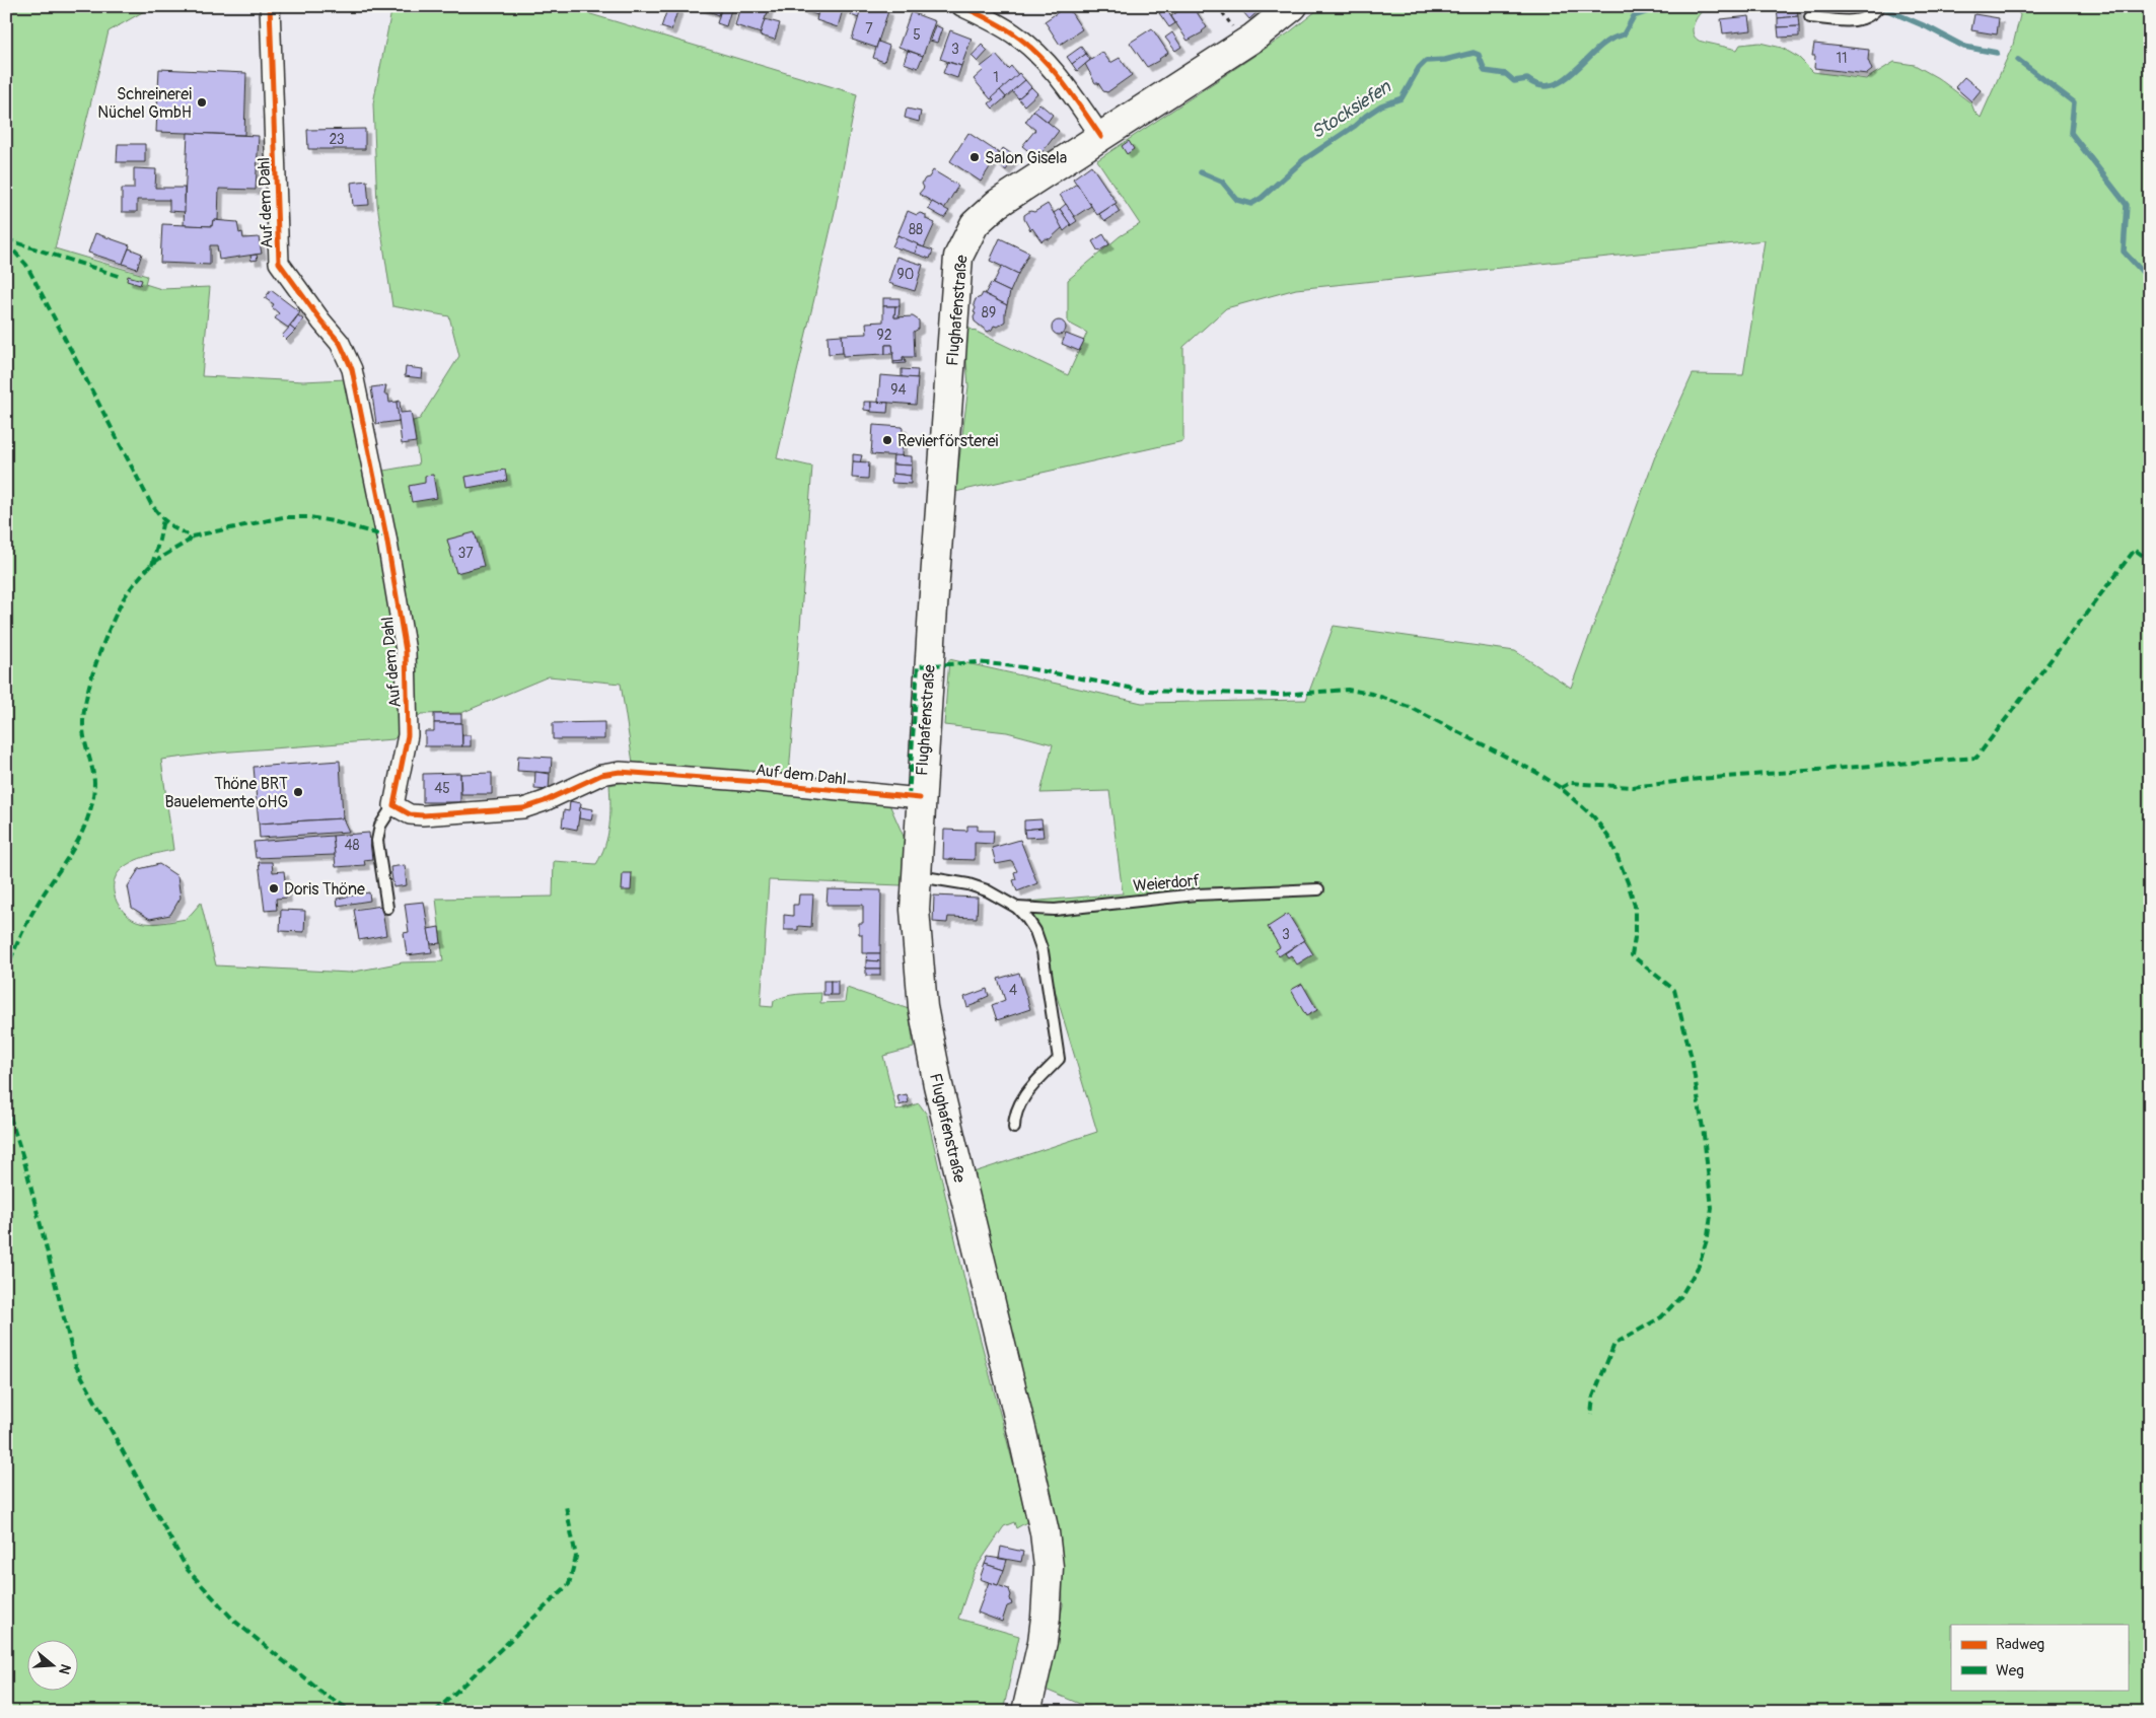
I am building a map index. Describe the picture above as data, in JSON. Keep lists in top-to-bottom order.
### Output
{
  "streets": {
    "main road": ["Flughafenstraße"],
    "street": ["Auf dem Dahl"],
    "lane": ["Weierdorf"]
  },
  "crossings": [
    ["Auf dem Dahl", "Flughafenstraße"],
    ["Flughafenstraße", "Weierdorf"]
  ],
  "water": ["Stocksiefen"],
  "places": [
    "Schreinerei Nüchel GmbH",
    "Salon Gisela",
    "Revierförsterei",
    "Thöne BRT Bauelemente oHG",
    "Doris Thöne"
  ],
  "house_numbers": [
    "7",
    "5",
    "3",
    "11",
    "1",
    "23",
    "88",
    "90",
    "89",
    "92",
    "94",
    "37",
    "45",
    "48",
    "3",
    "4"
  ],
  "legend": ["Radweg", "Weg"],
  "north": "right"
}
